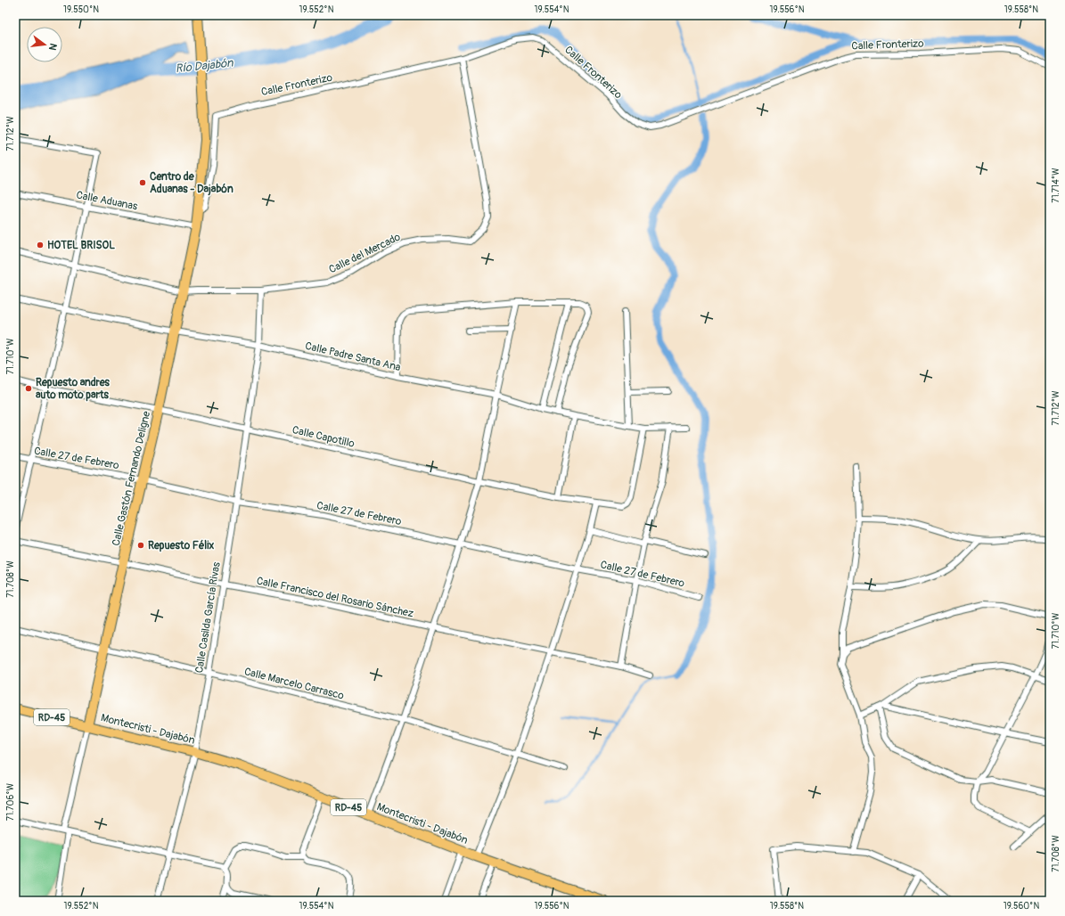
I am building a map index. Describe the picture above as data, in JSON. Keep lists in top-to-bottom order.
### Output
{
  "streets": {
    "main road": ["Calle Gastón Fernando Deligne", "RD-45", "Montecristi - Dajabón"],
    "street": [
      "Calle Fronterizo",
      "Calle Aduanas",
      "Calle del Mercado",
      "Calle Padre Santa Ana",
      "Calle Capotillo",
      "Calle 27 de Febrero",
      "Calle Francisco del Rosario Sánchez",
      "Calle Casilda García Rivas",
      "Calle Marcelo Carrasco"
    ]
  },
  "crossings": [
    ["Calle Fronterizo", "Calle del Mercado"],
    ["Calle Fronterizo", "Calle Gastón Fernando Deligne"],
    ["Calle Aduanas", "Calle Gastón Fernando Deligne"],
    ["Calle del Mercado", "Calle Gastón Fernando Deligne"],
    ["Calle del Mercado", "Calle Casilda García Rivas"],
    ["Calle Padre Santa Ana", "Calle Capotillo"],
    ["Calle Padre Santa Ana", "Calle Gastón Fernando Deligne"],
    ["Calle Padre Santa Ana", "Calle Casilda García Rivas"],
    ["Calle Capotillo", "Calle Gastón Fernando Deligne"],
    ["Calle Capotillo", "Calle Casilda García Rivas"],
    ["Calle 27 de Febrero", "Calle Gastón Fernando Deligne"],
    ["Calle 27 de Febrero", "Calle Casilda García Rivas"],
    ["Calle Gastón Fernando Deligne", "Calle Francisco del Rosario Sánchez"],
    ["Calle Gastón Fernando Deligne", "Calle Marcelo Carrasco"],
    ["Calle Gastón Fernando Deligne", "RD-45"],
    ["Calle Gastón Fernando Deligne", "Montecristi - Dajabón"],
    ["Calle Francisco del Rosario Sánchez", "Calle Casilda García Rivas"],
    ["Calle Casilda García Rivas", "Calle Marcelo Carrasco"],
    ["Calle Casilda García Rivas", "Montecristi - Dajabón"],
    ["RD-45", "Montecristi - Dajabón"]
  ],
  "water": ["Río Dajabón"],
  "places": [
    "Centro de Aduanas - Dajabón",
    "HOTEL BRISOL",
    "Repuesto andres auto moto parts",
    "Repuesto Félix"
  ],
  "north": "right",
  "coordinates": [
    "19.550°N",
    "19.552°N",
    "19.554°N",
    "19.556°N",
    "19.558°N",
    "71.712°W",
    "71.714°W",
    "71.710°W",
    "71.708°W",
    "71.706°W",
    "19.560°N"
  ]
}
